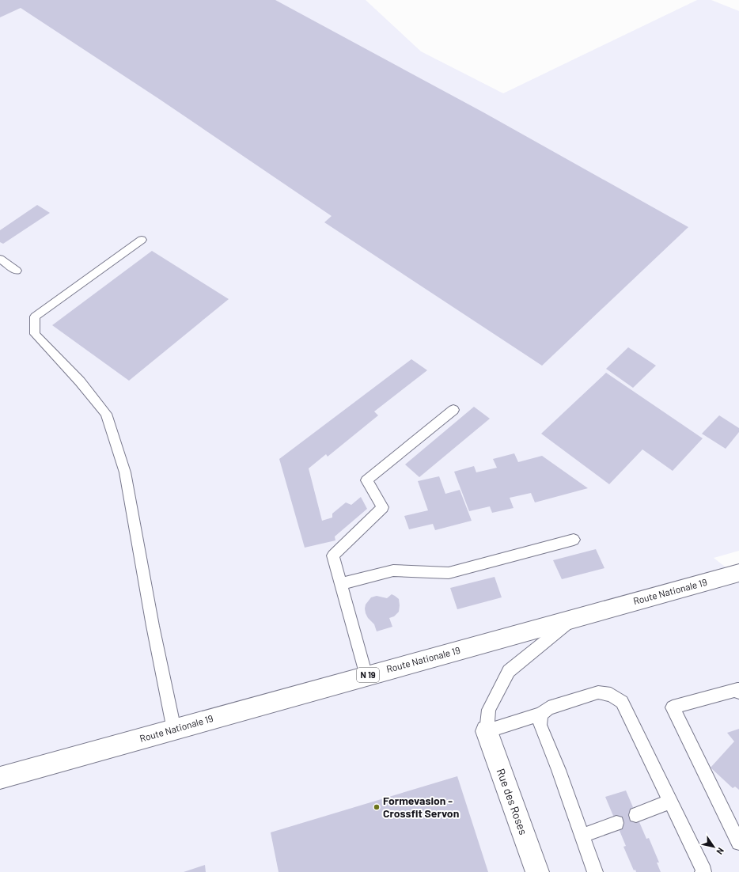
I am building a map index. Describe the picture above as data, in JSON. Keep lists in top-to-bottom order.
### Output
{
  "streets": {
    "main road": ["Route Nationale 19", "N 19", "Rue des Roses"]
  },
  "places": ["Formevasion - Crossfit Servon"],
  "north": "bottom right"
}
